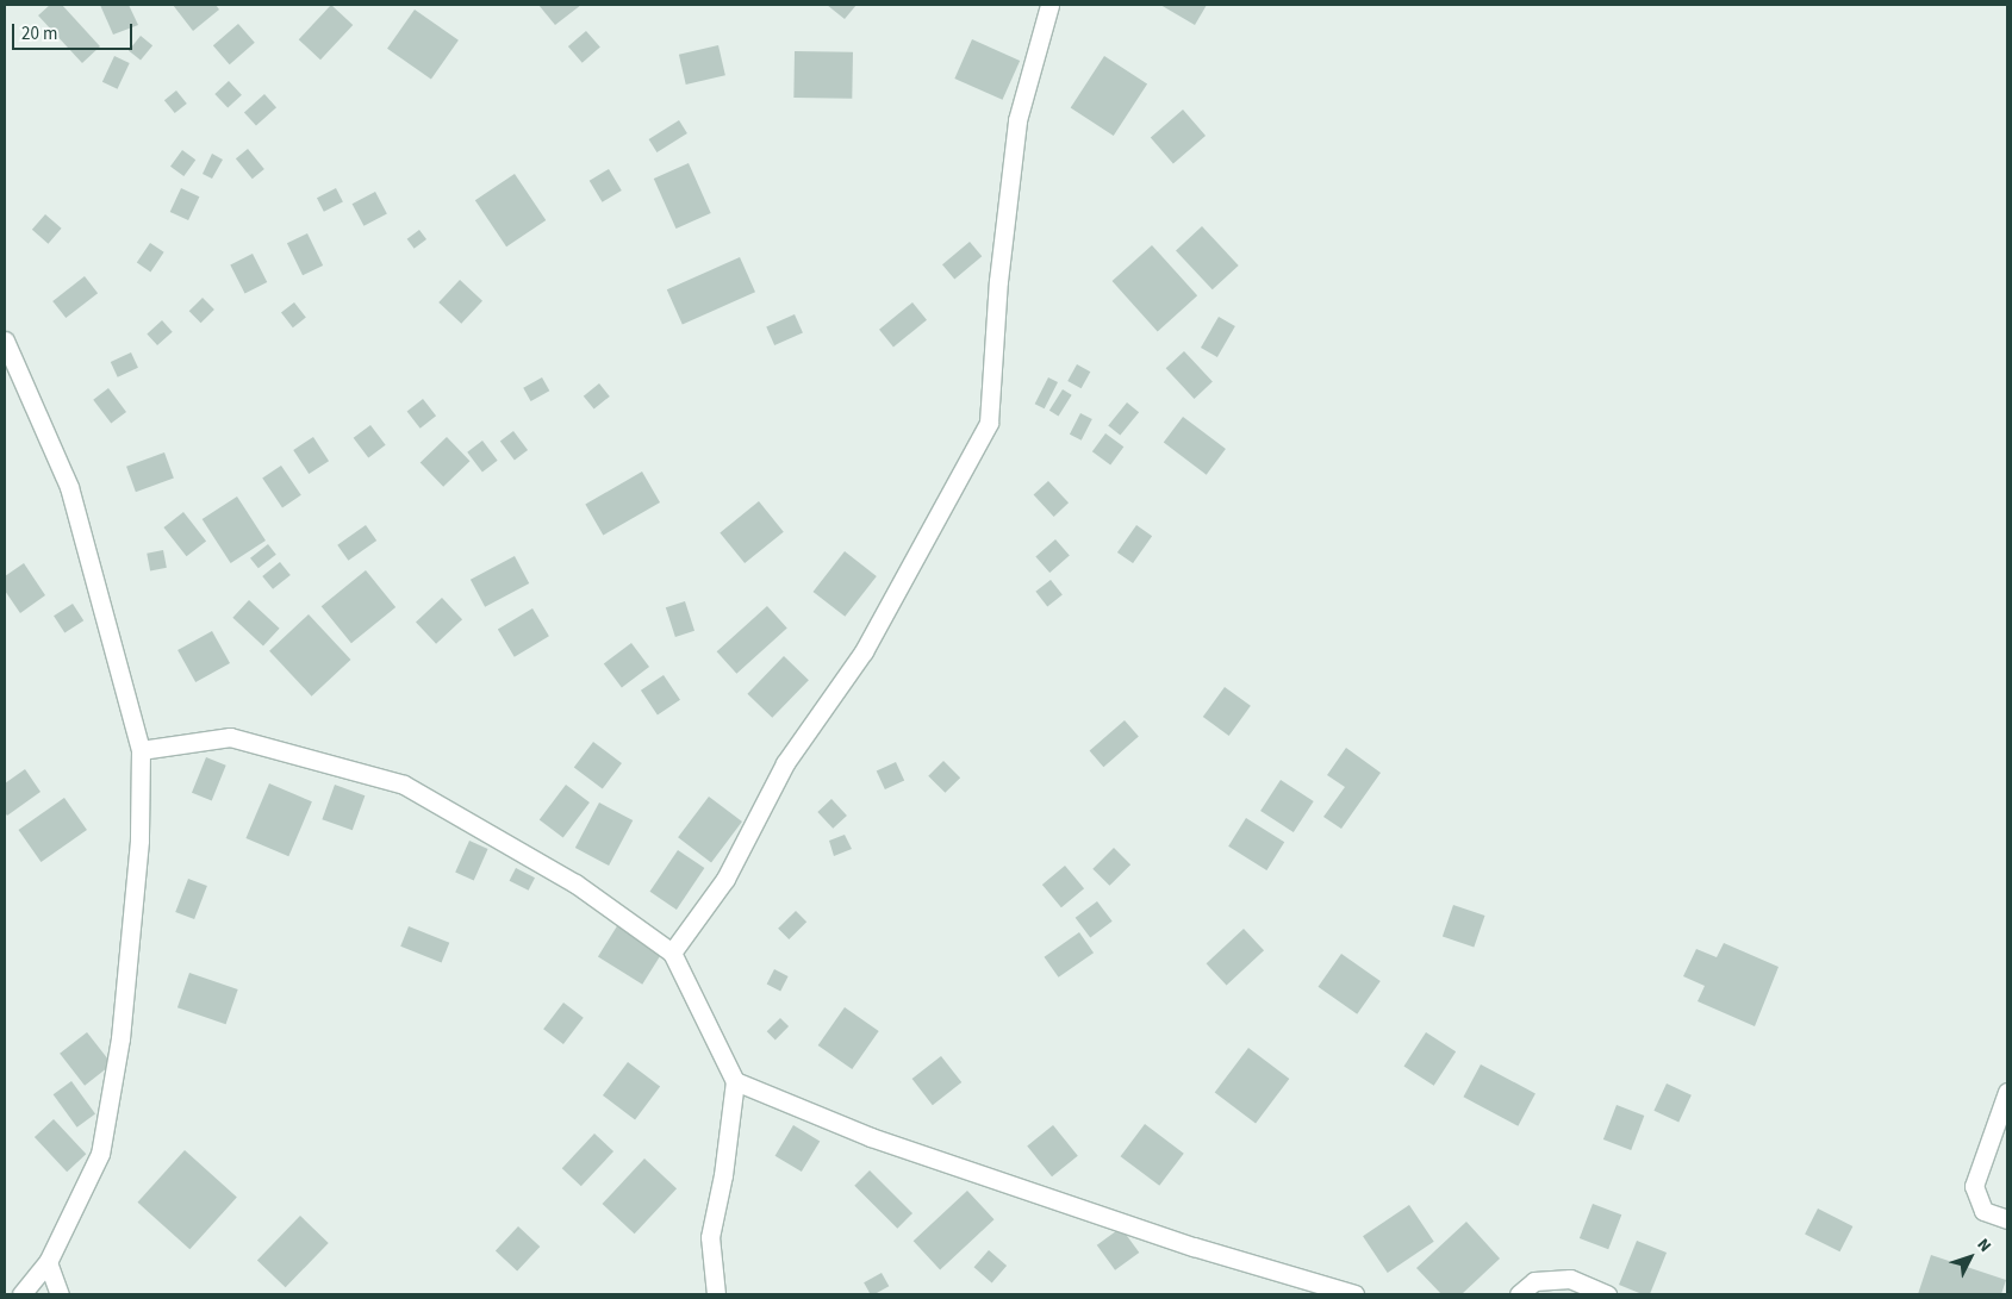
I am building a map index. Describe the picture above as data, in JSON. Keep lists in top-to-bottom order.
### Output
{
  "scale_bar": "20 m",
  "north": "top right"
}
